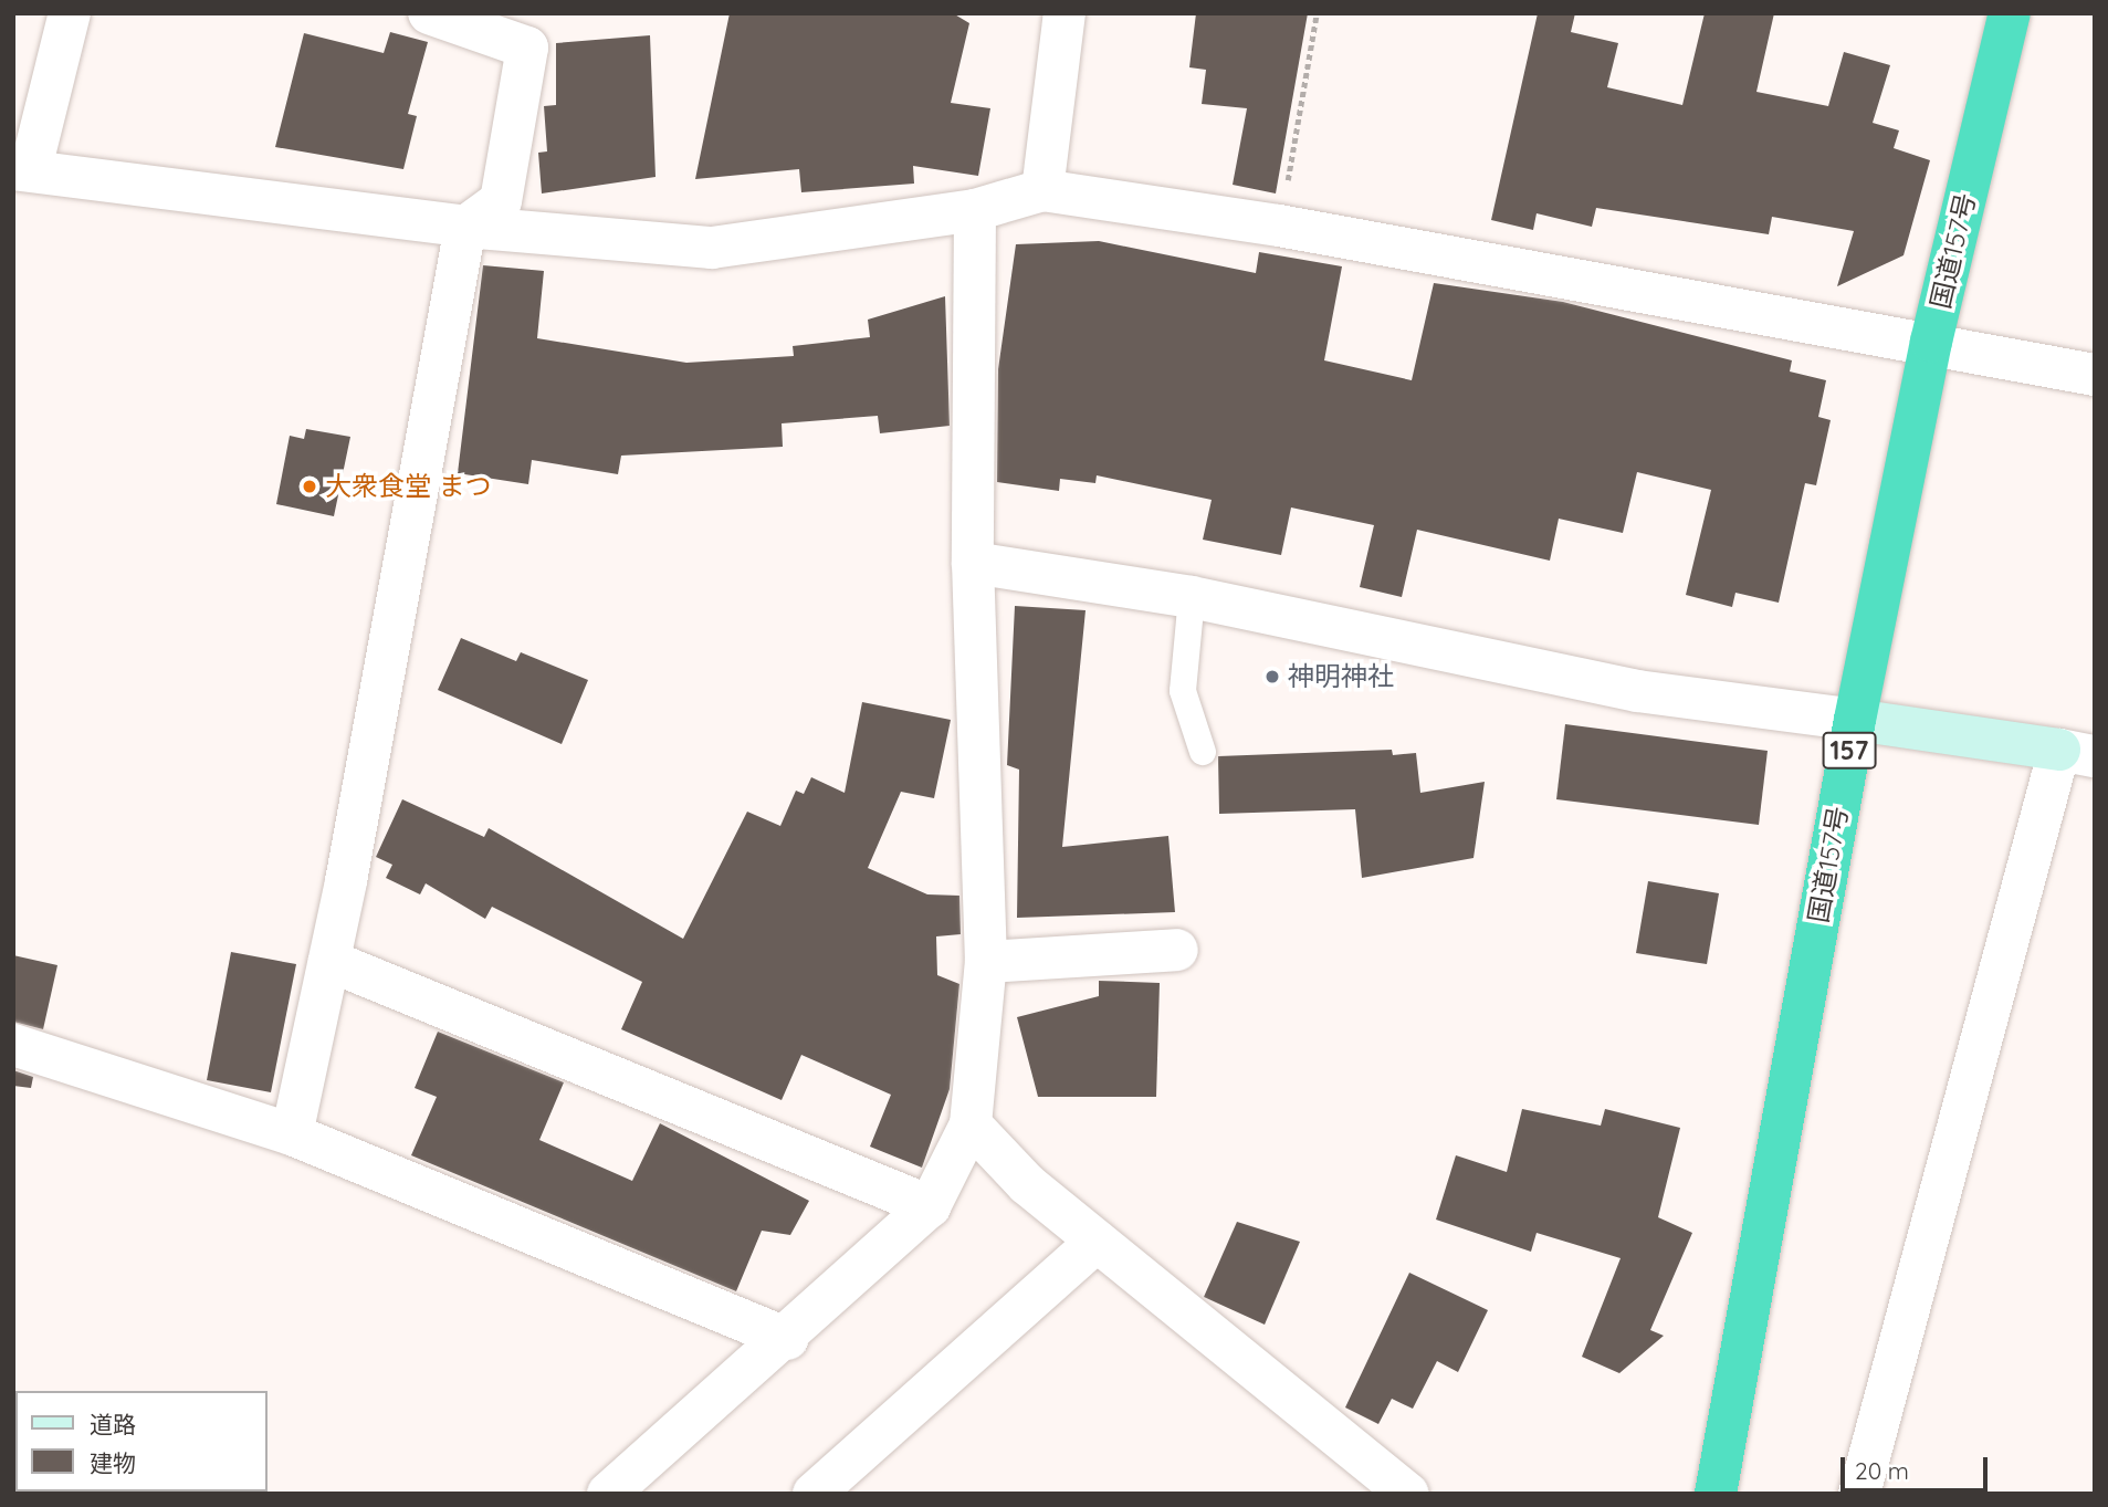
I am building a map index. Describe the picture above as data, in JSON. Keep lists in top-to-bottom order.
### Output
{
  "streets": {
    "highway": ["国道157号", "157"]
  },
  "places": ["大衆食堂 まつ", "神明神社"],
  "legend": ["道路", "建物"],
  "scale_bar": "20 m"
}
